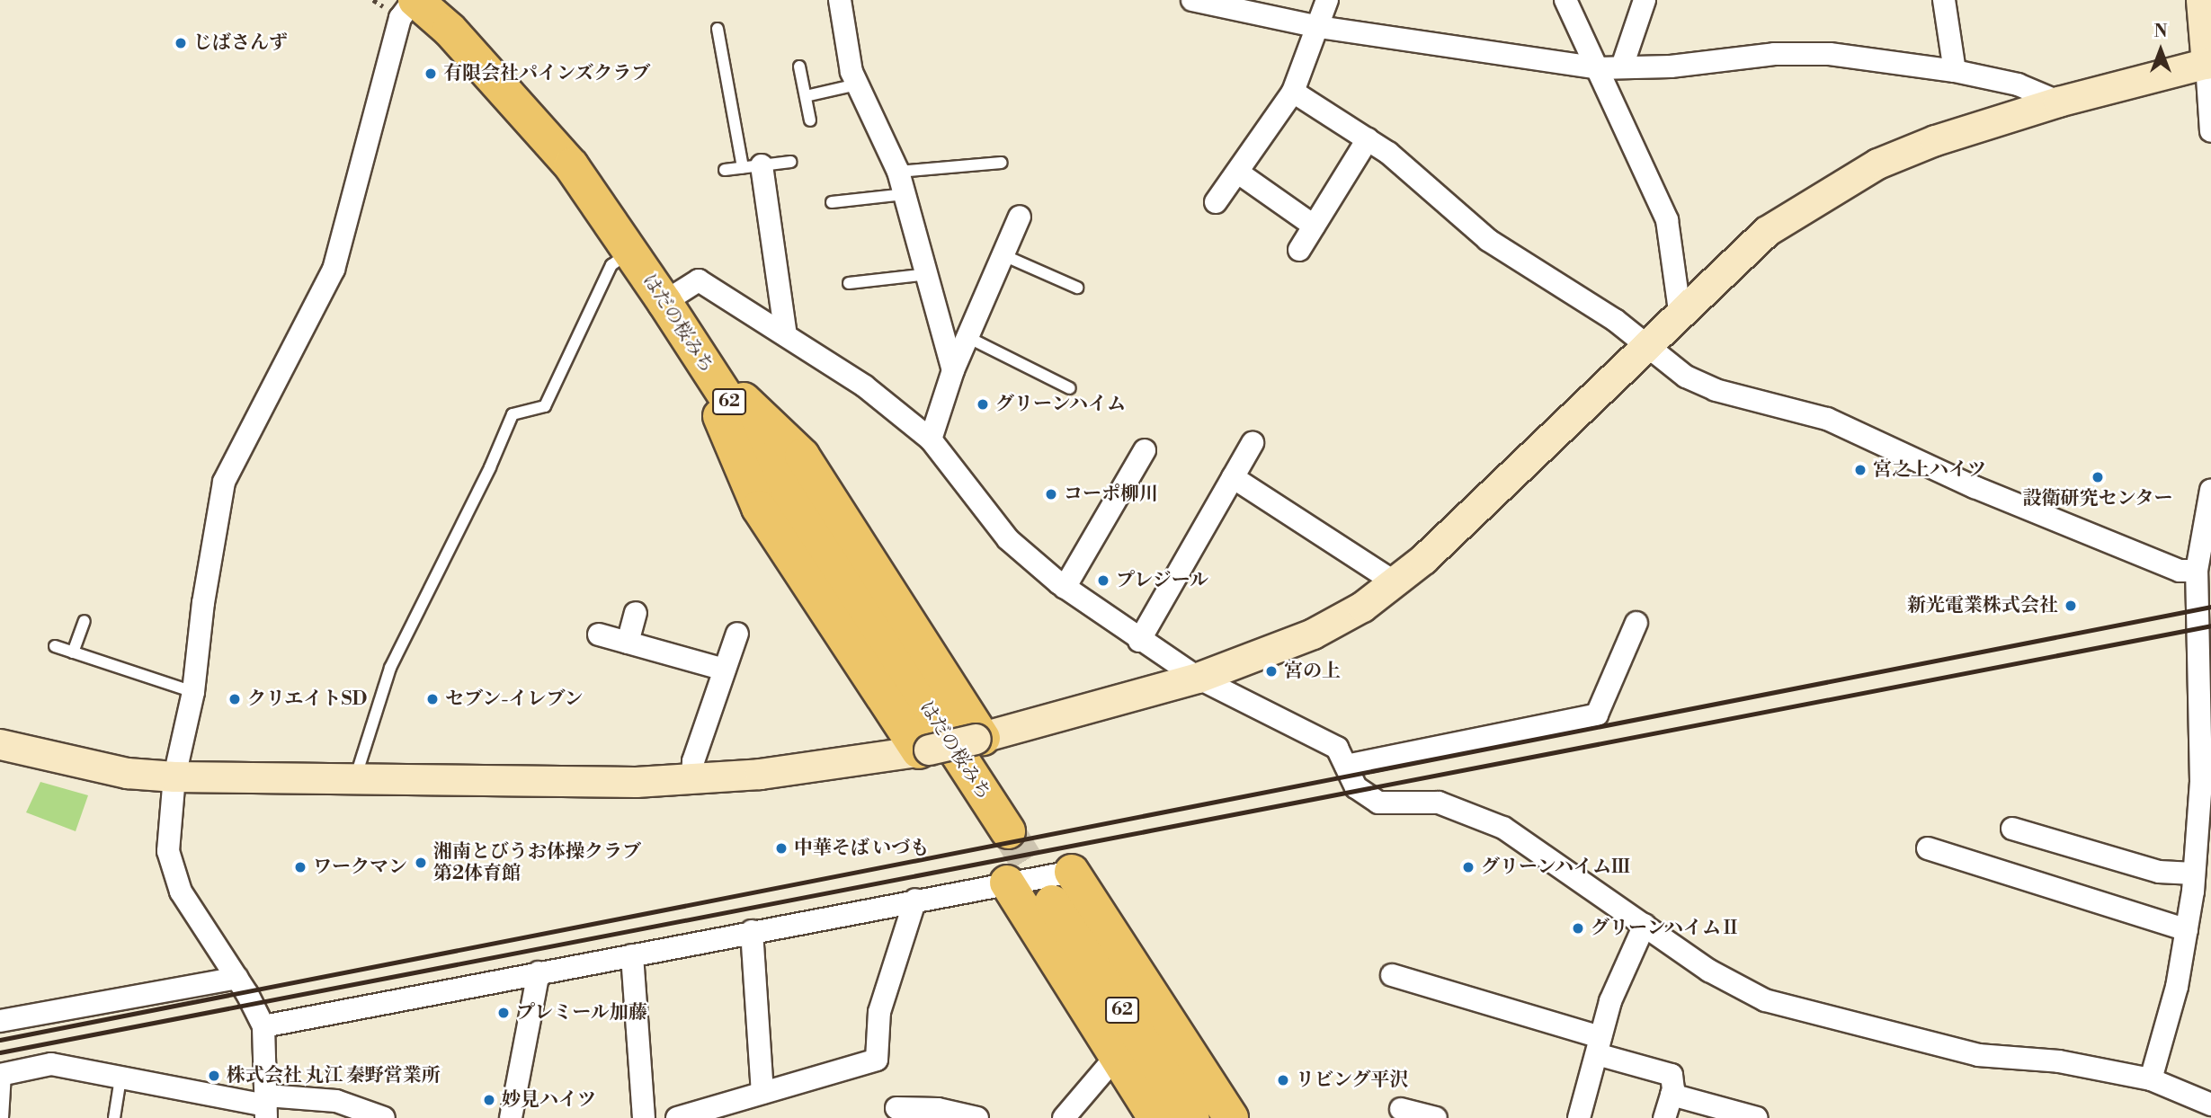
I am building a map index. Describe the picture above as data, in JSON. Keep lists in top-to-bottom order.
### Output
{
  "streets": {
    "main road": ["はだの桜みち", "62"]
  },
  "places": [
    "じばさんず",
    "有限会社パインズクラブ",
    "グリーンハイム",
    "宮之上ハイツ",
    "設衛研究センター",
    "コーポ柳川",
    "プレジール",
    "新光電業株式会社",
    "宮の上",
    "クリエイトSD",
    "セブン-イレブン",
    "中華そば いづも",
    "湘南とびうお体操クラブ 第2体育館",
    "ワークマン",
    "グリーンハイムⅢ",
    "グリーンハイムⅡ",
    "プレミール加藤",
    "株式会社 丸江 秦野営業所",
    "リビング平沢",
    "妙見ハイツ"
  ],
  "north": "top"
}
